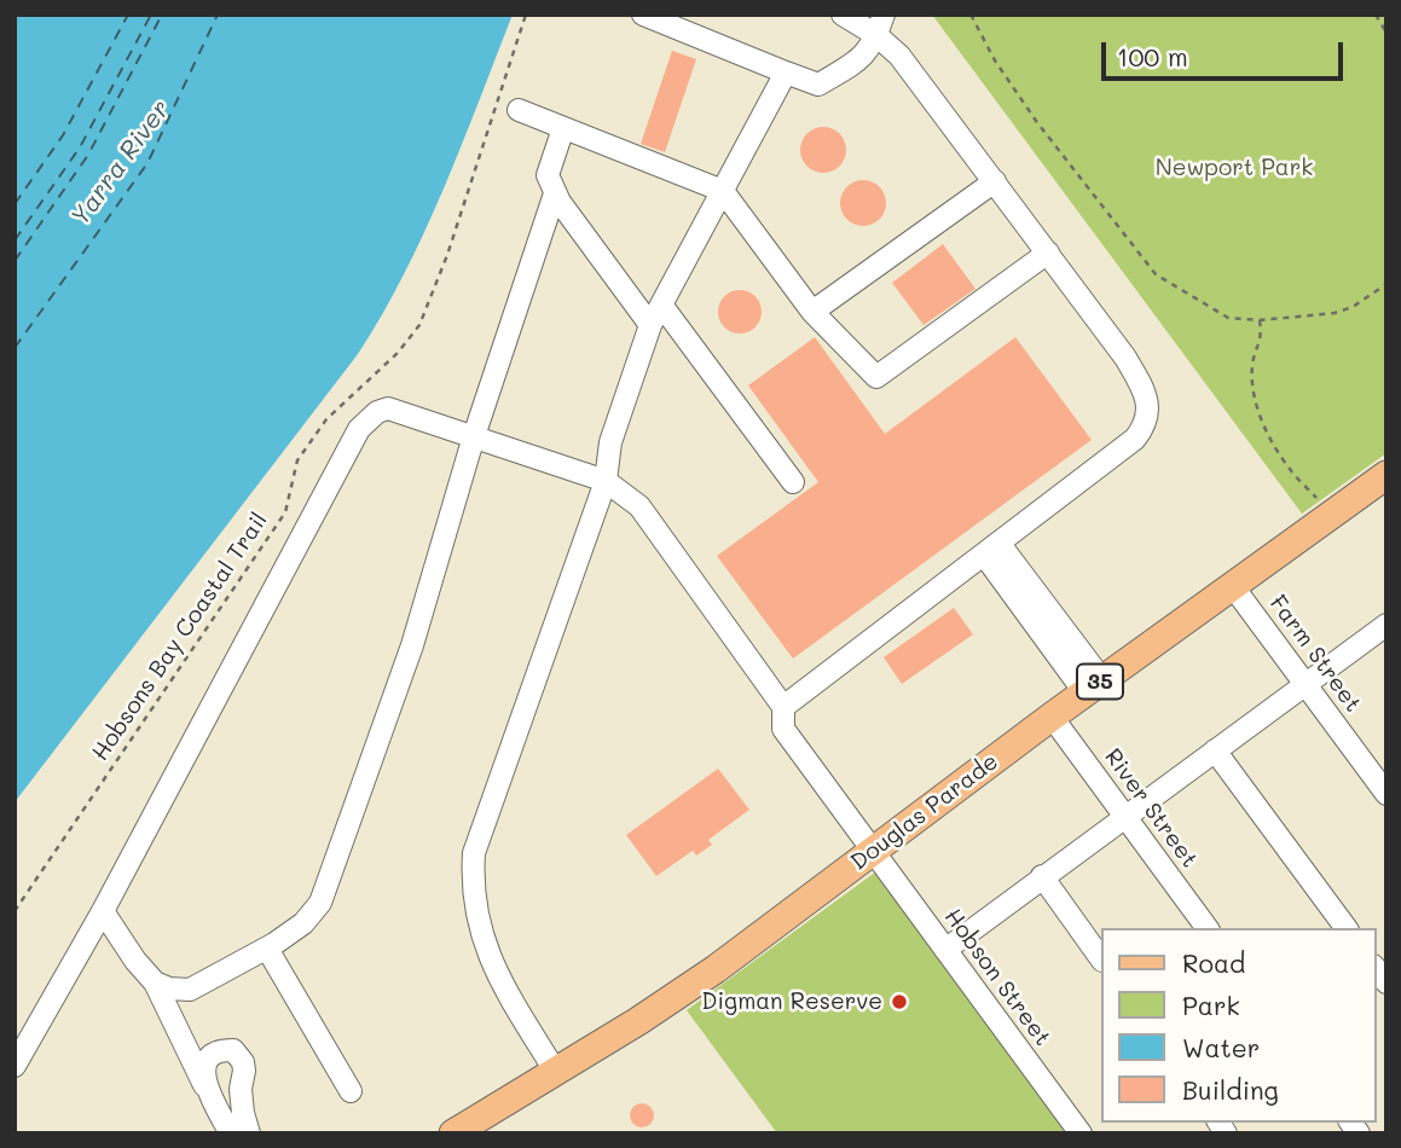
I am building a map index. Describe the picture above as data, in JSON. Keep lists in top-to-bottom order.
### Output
{
  "streets": {
    "main road": ["35", "Douglas Parade"],
    "street": ["Farm Street", "River Street", "Hobson Street"],
    "path": ["Hobsons Bay Coastal Trail"]
  },
  "crossings": [
    ["Farm Street", "Douglas Parade"],
    ["River Street", "Douglas Parade"],
    ["Douglas Parade", "Hobson Street"]
  ],
  "water": ["Yarra River"],
  "parks": ["Newport Park"],
  "places": ["Digman Reserve"],
  "legend": [
    "Road",
    "Park",
    "Water",
    "Building"
  ],
  "scale_bar": "100 m"
}
